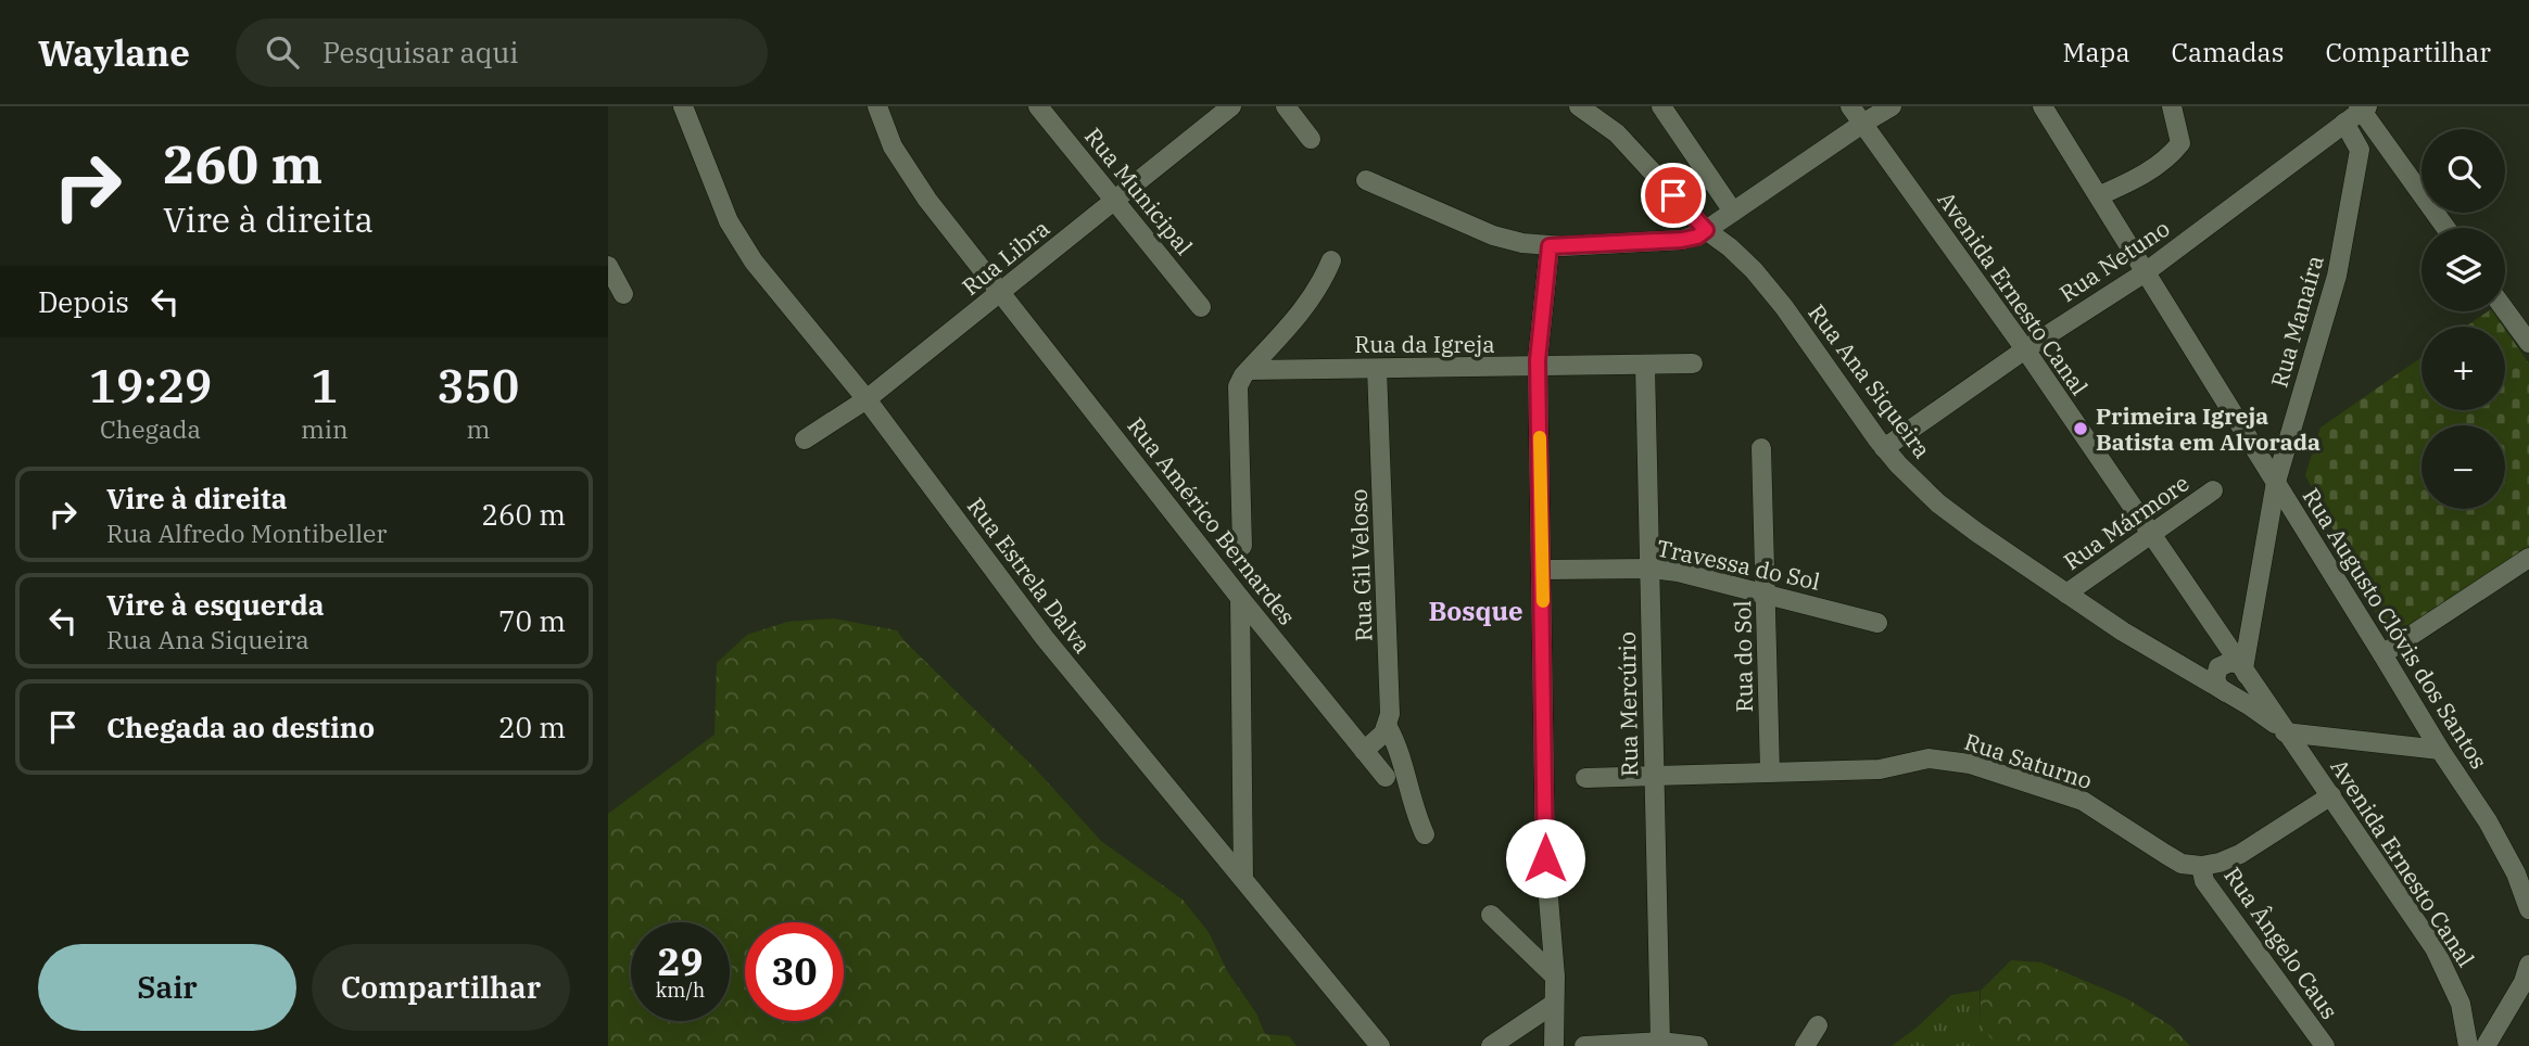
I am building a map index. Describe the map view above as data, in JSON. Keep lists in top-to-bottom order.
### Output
{
  "streets": {
    "street": [
      "Rua Municipal",
      "Rua Libra",
      "Rua Netuno",
      "Avenida Ernesto Canal",
      "Rua Manaíra",
      "Rua da Igreja",
      "Rua Ana Siqueira",
      "Rua Américo Bernardes",
      "Rua Mármore",
      "Travessa do Sol",
      "Rua Gil Veloso",
      "Rua Estrela Dalva",
      "Rua Augusto Clóvis dos Santos",
      "Rua do Sol",
      "Rua Mercúrio",
      "Rua Saturno",
      "Rua Ângelo Caus"
    ]
  },
  "crossings": [
    ["Rua Municipal", "Rua Libra"],
    ["Rua Libra", "Rua Américo Bernardes"],
    ["Rua Libra", "Rua Estrela Dalva"],
    ["Rua Netuno", "Avenida Ernesto Canal"],
    ["Rua Netuno", "Rua Manaíra"],
    ["Rua Netuno", "Rua Ana Siqueira"],
    ["Rua Netuno", "Rua Augusto Clóvis dos Santos"],
    ["Avenida Ernesto Canal", "Rua Manaíra"],
    ["Avenida Ernesto Canal", "Rua Ana Siqueira"],
    ["Avenida Ernesto Canal", "Rua Mármore"],
    ["Rua Manaíra", "Rua Ana Siqueira"],
    ["Rua Manaíra", "Rua Augusto Clóvis dos Santos"],
    ["Rua da Igreja", "Rua Gil Veloso"],
    ["Rua da Igreja", "Rua Mercúrio"],
    ["Rua Ana Siqueira", "Rua Mármore"],
    ["Travessa do Sol", "Rua do Sol"],
    ["Travessa do Sol", "Rua Mercúrio"],
    ["Rua do Sol", "Rua Saturno"],
    ["Rua Mercúrio", "Rua Saturno"],
    ["Rua Saturno", "Rua Ângelo Caus"]
  ],
  "districts": ["Bosque"],
  "places": ["Primeira Igreja Batista em Alvorada"],
  "page": {
    "header": "Waylane",
    "search": "Pesquisar aqui",
    "nav": ["Mapa", "Camadas", "Compartilhar"],
    "turn": ["260 m", "Vire à direita"],
    "map_buttons": ["+", "−"],
    "then": "Depois",
    "eta": [
      "19:29",
      "Chegada",
      "1",
      "min",
      "350",
      "m"
    ],
    "list": [
      {
        "name": "Vire à direita",
        "note": "Rua Alfredo Montibeller",
        "value": "260 m"
      },
      {
        "name": "Vire à esquerda",
        "note": "Rua Ana Siqueira",
        "value": "70 m"
      },
      {
        "name": "Chegada ao destino",
        "value": "20 m"
      }
    ],
    "speed": "29 km/h",
    "limit": "30",
    "buttons": ["Sair", "Compartilhar"]
  }
}
